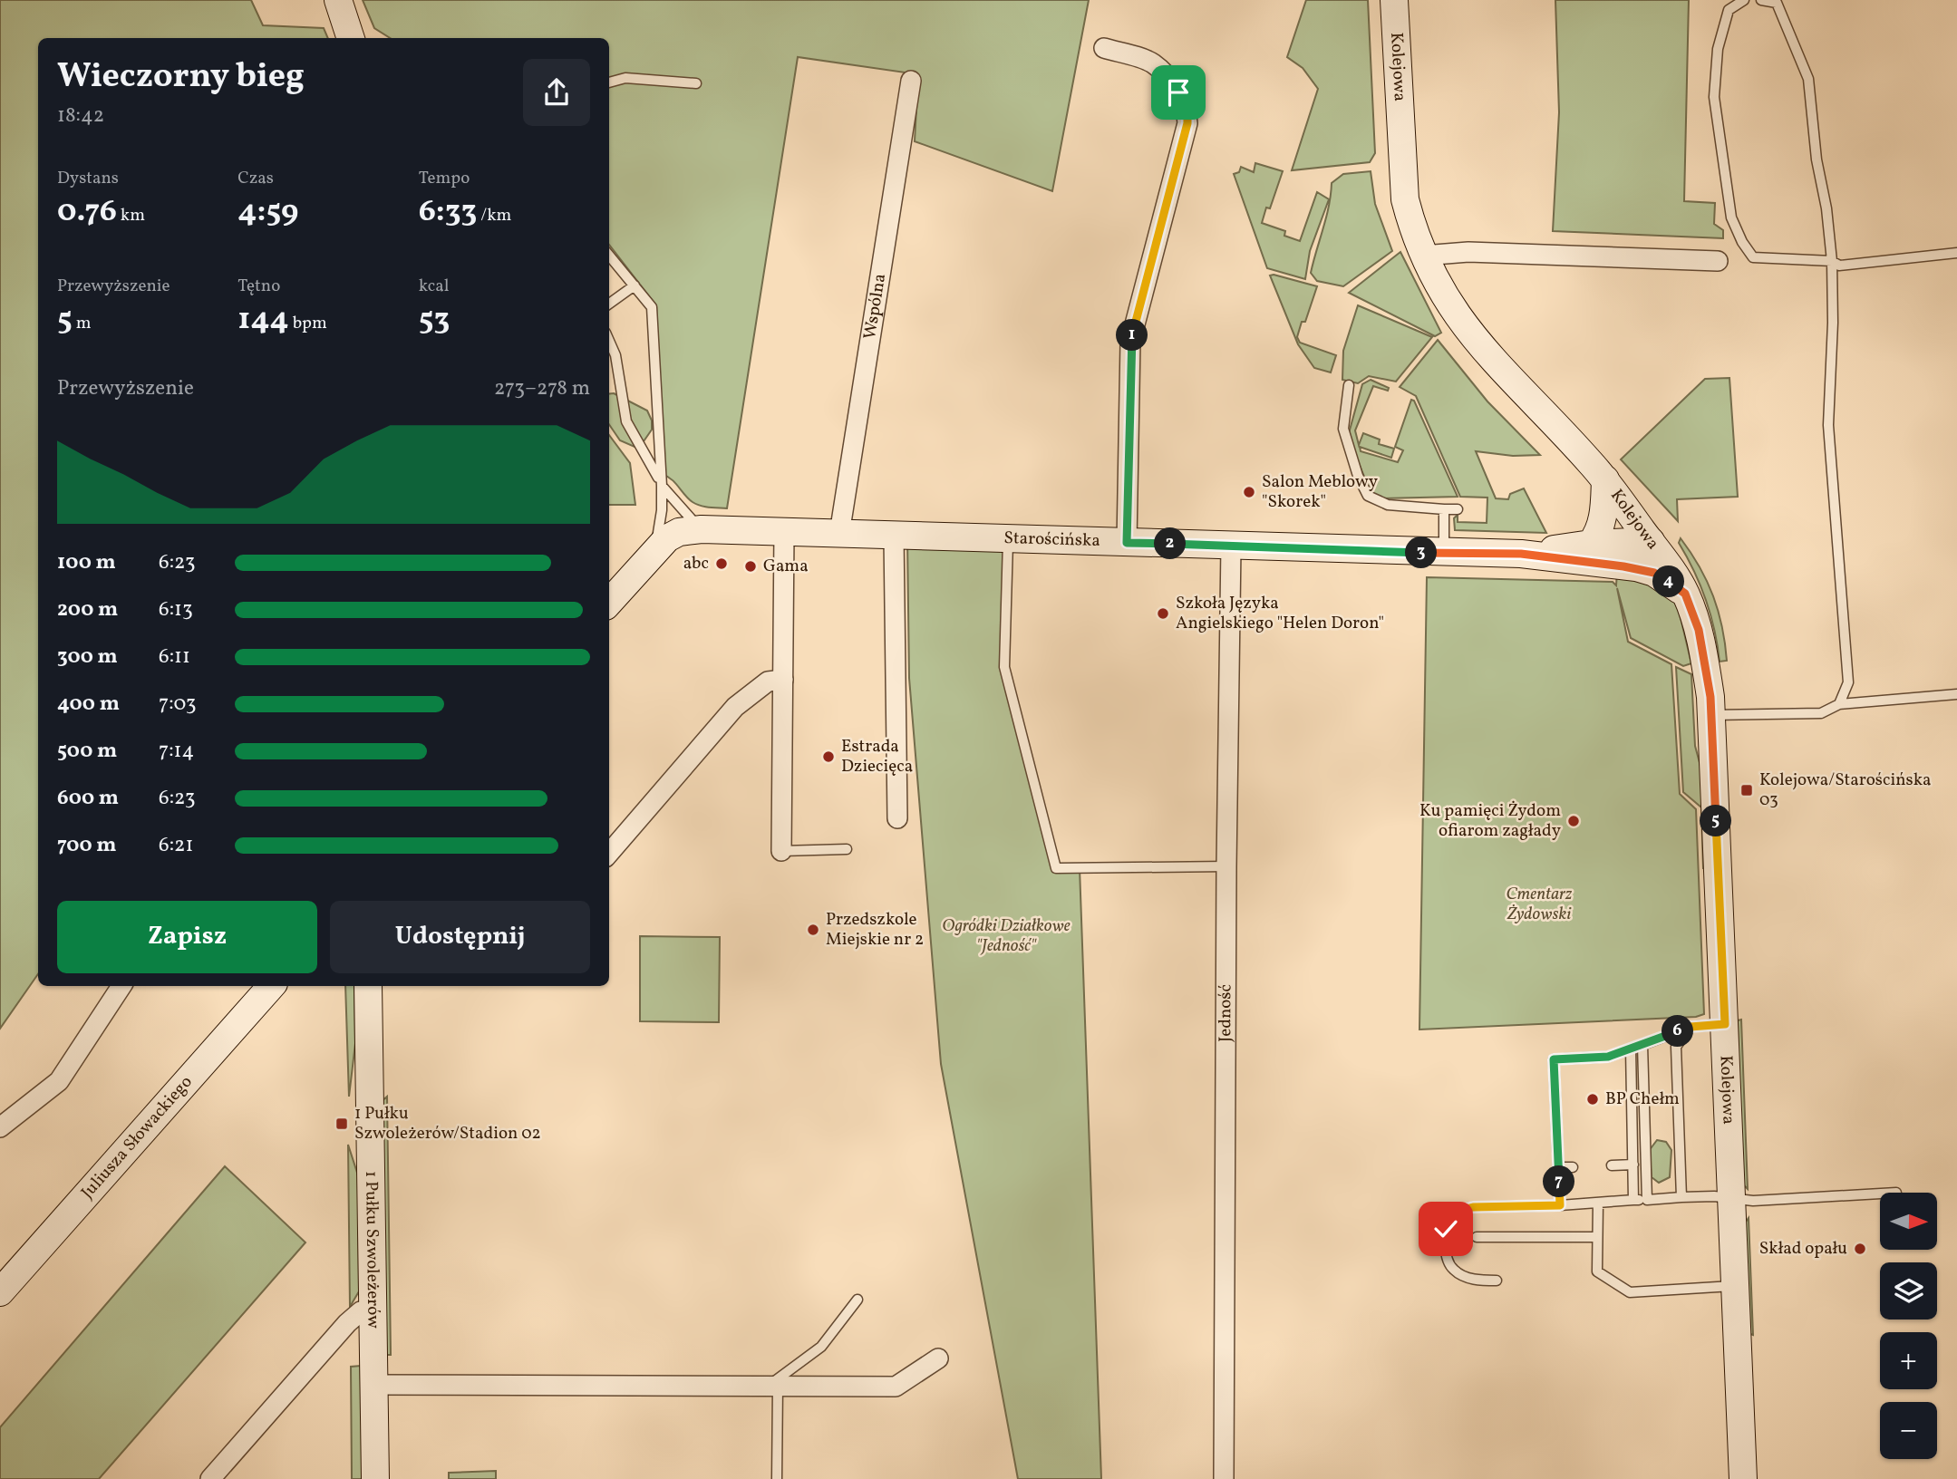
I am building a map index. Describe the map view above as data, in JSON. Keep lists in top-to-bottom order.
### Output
{
  "streets": {
    "street": [
      "Kolejowa",
      "Wspólna",
      "Starościńska",
      "Jedność",
      "Juliusza Słowackiego",
      "1 Pułku Szwoleżerów"
    ]
  },
  "crossings": [
    ["Kolejowa", "Starościńska"],
    ["Wspólna", "Starościńska"],
    ["Starościńska", "Jedność"]
  ],
  "parks": ["Cmentarz Żydowski", "Ogródki Działkowe \"Jedność\""],
  "places": {
    "other": [
      "Salon Meblowy \"Skorek\"",
      "abc",
      "Gama",
      "Szkoła Języka Angielskiego \"Helen Doron\"",
      "Estrada Dziecięca",
      "Ku pamięci Żydom ofiarom zagłady",
      "Przedszkole Miejskie nr 2",
      "BP Chełm",
      "Skład opału"
    ],
    "transit": ["Kolejowa/Starościńska 03", "1 Pułku Szwoleżerów/Stadion 02"]
  },
  "north": "right",
  "page": {
    "heading": ["Wieczorny bieg", "18:42"],
    "stats": [
      ["Dystans", "0.76 km"],
      ["Czas", "4:59"],
      ["Tempo", "6:33 /km"],
      ["Przewyższenie", "5 m"],
      ["Tętno", "144 bpm"],
      ["kcal", "53"]
    ],
    "pins": [
      "1",
      "2",
      "3",
      "4",
      "5",
      "6",
      "7"
    ],
    "chart": ["Przewyższenie", "273–278 m"],
    "list": [
      {
        "name": "100 m",
        "note": "6:23"
      },
      {
        "name": "200 m",
        "note": "6:13"
      },
      {
        "name": "300 m",
        "note": "6:11"
      },
      {
        "name": "400 m",
        "note": "7:03"
      },
      {
        "name": "500 m",
        "note": "7:14"
      },
      {
        "name": "600 m",
        "note": "6:23"
      },
      {
        "name": "700 m",
        "note": "6:21"
      }
    ],
    "buttons": ["Zapisz", "Udostępnij"],
    "map_buttons": ["+", "−"]
  }
}
